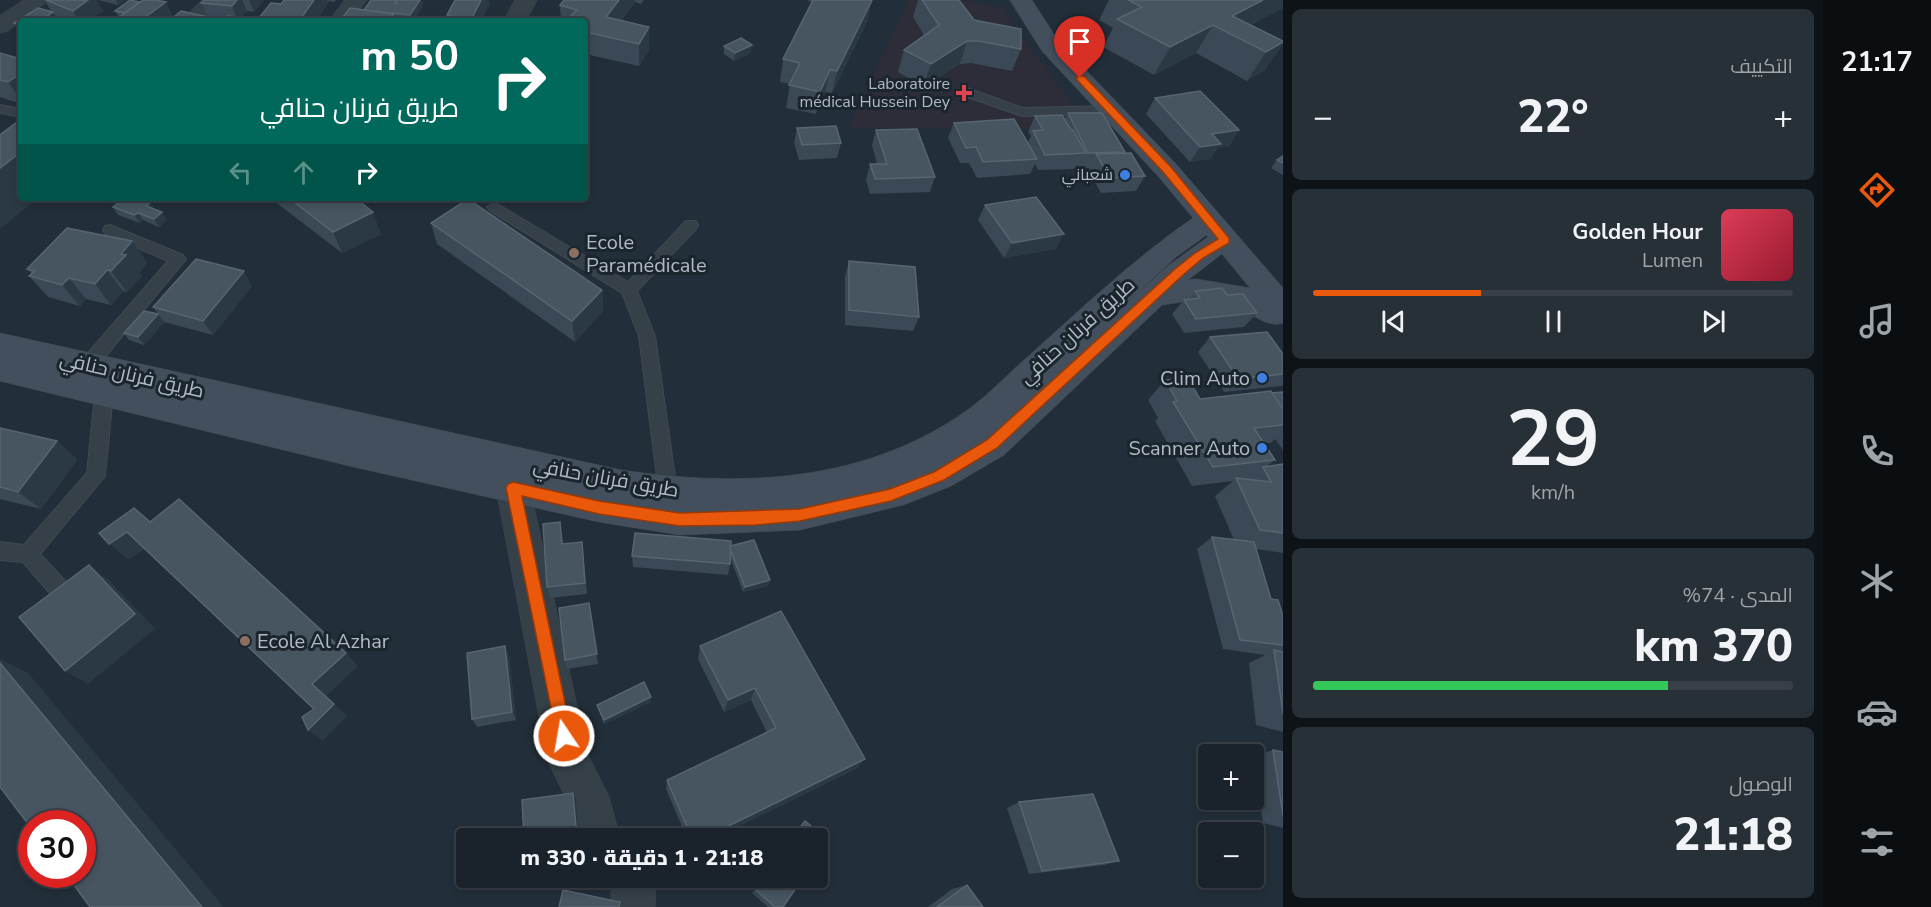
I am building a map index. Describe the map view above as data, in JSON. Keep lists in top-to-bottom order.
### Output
{
  "streets": {
    "main road": ["طريق فرنان حنافي"]
  },
  "places": {
    "health": ["Laboratoire médical Hussein Dey"],
    "other": [
      "شعباني",
      "Ecole Paramédicale",
      "Clim Auto",
      "Scanner Auto",
      "Ecole Al Azhar"
    ]
  },
  "page": {
    "tabs": "21:17",
    "tile": [
      "التكييف",
      ["29", "km/h"],
      ["المدى · 74%", "370 km"],
      ["الوصول", "21:18"]
    ],
    "turn": ["50 m", "طريق فرنان حنافي"],
    "heat": ["−", "22°", "+"],
    "song": ["Golden Hour", "Lumen"],
    "map_buttons": ["+", "−"],
    "limit": "30",
    "trip": "21:18 · 1 دقيقة · 330 m"
  }
}
